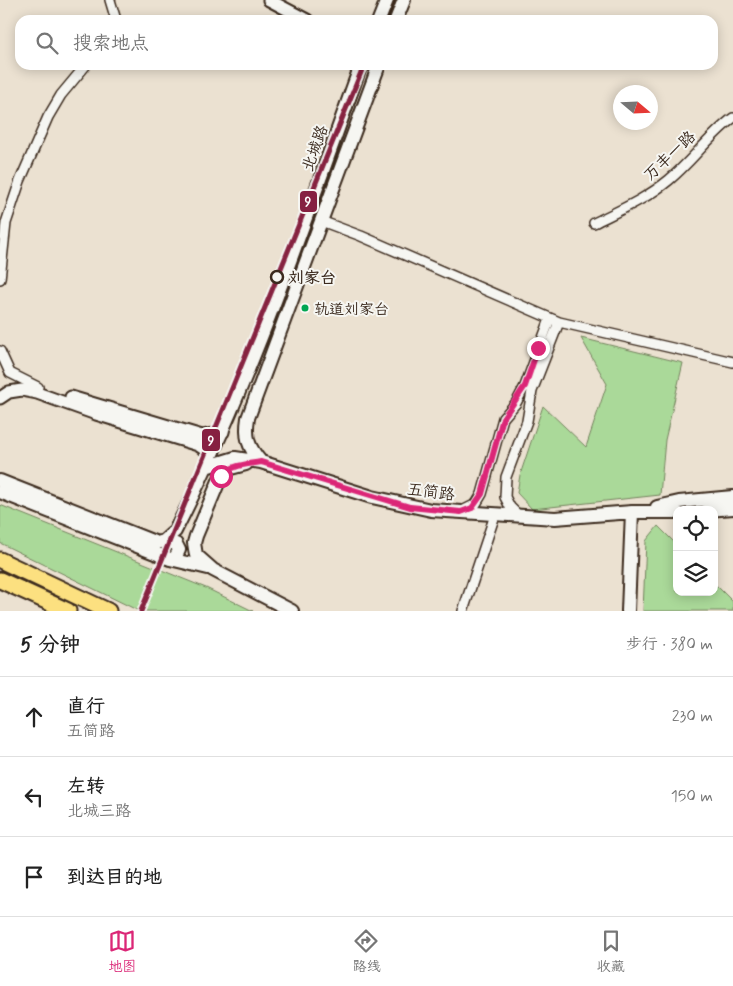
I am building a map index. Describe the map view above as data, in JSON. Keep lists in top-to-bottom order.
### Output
{
  "streets": {
    "main road": ["北城路", "五简路"],
    "street": ["万丰一路"]
  },
  "crossings": [
    ["北城路", "五简路"]
  ],
  "places": ["刘家台", "轨道刘家台"],
  "lines": ["transit line 9"],
  "north": "right",
  "page": {
    "search": "搜索地点",
    "heading": ["5 分钟", "步行 · 380 m"],
    "list": [
      ["直行", "五简路", "230 m"],
      ["左转", "北城三路", "150 m"],
      "到达目的地"
    ],
    "nav": ["地图", "路线", "收藏"]
  }
}
